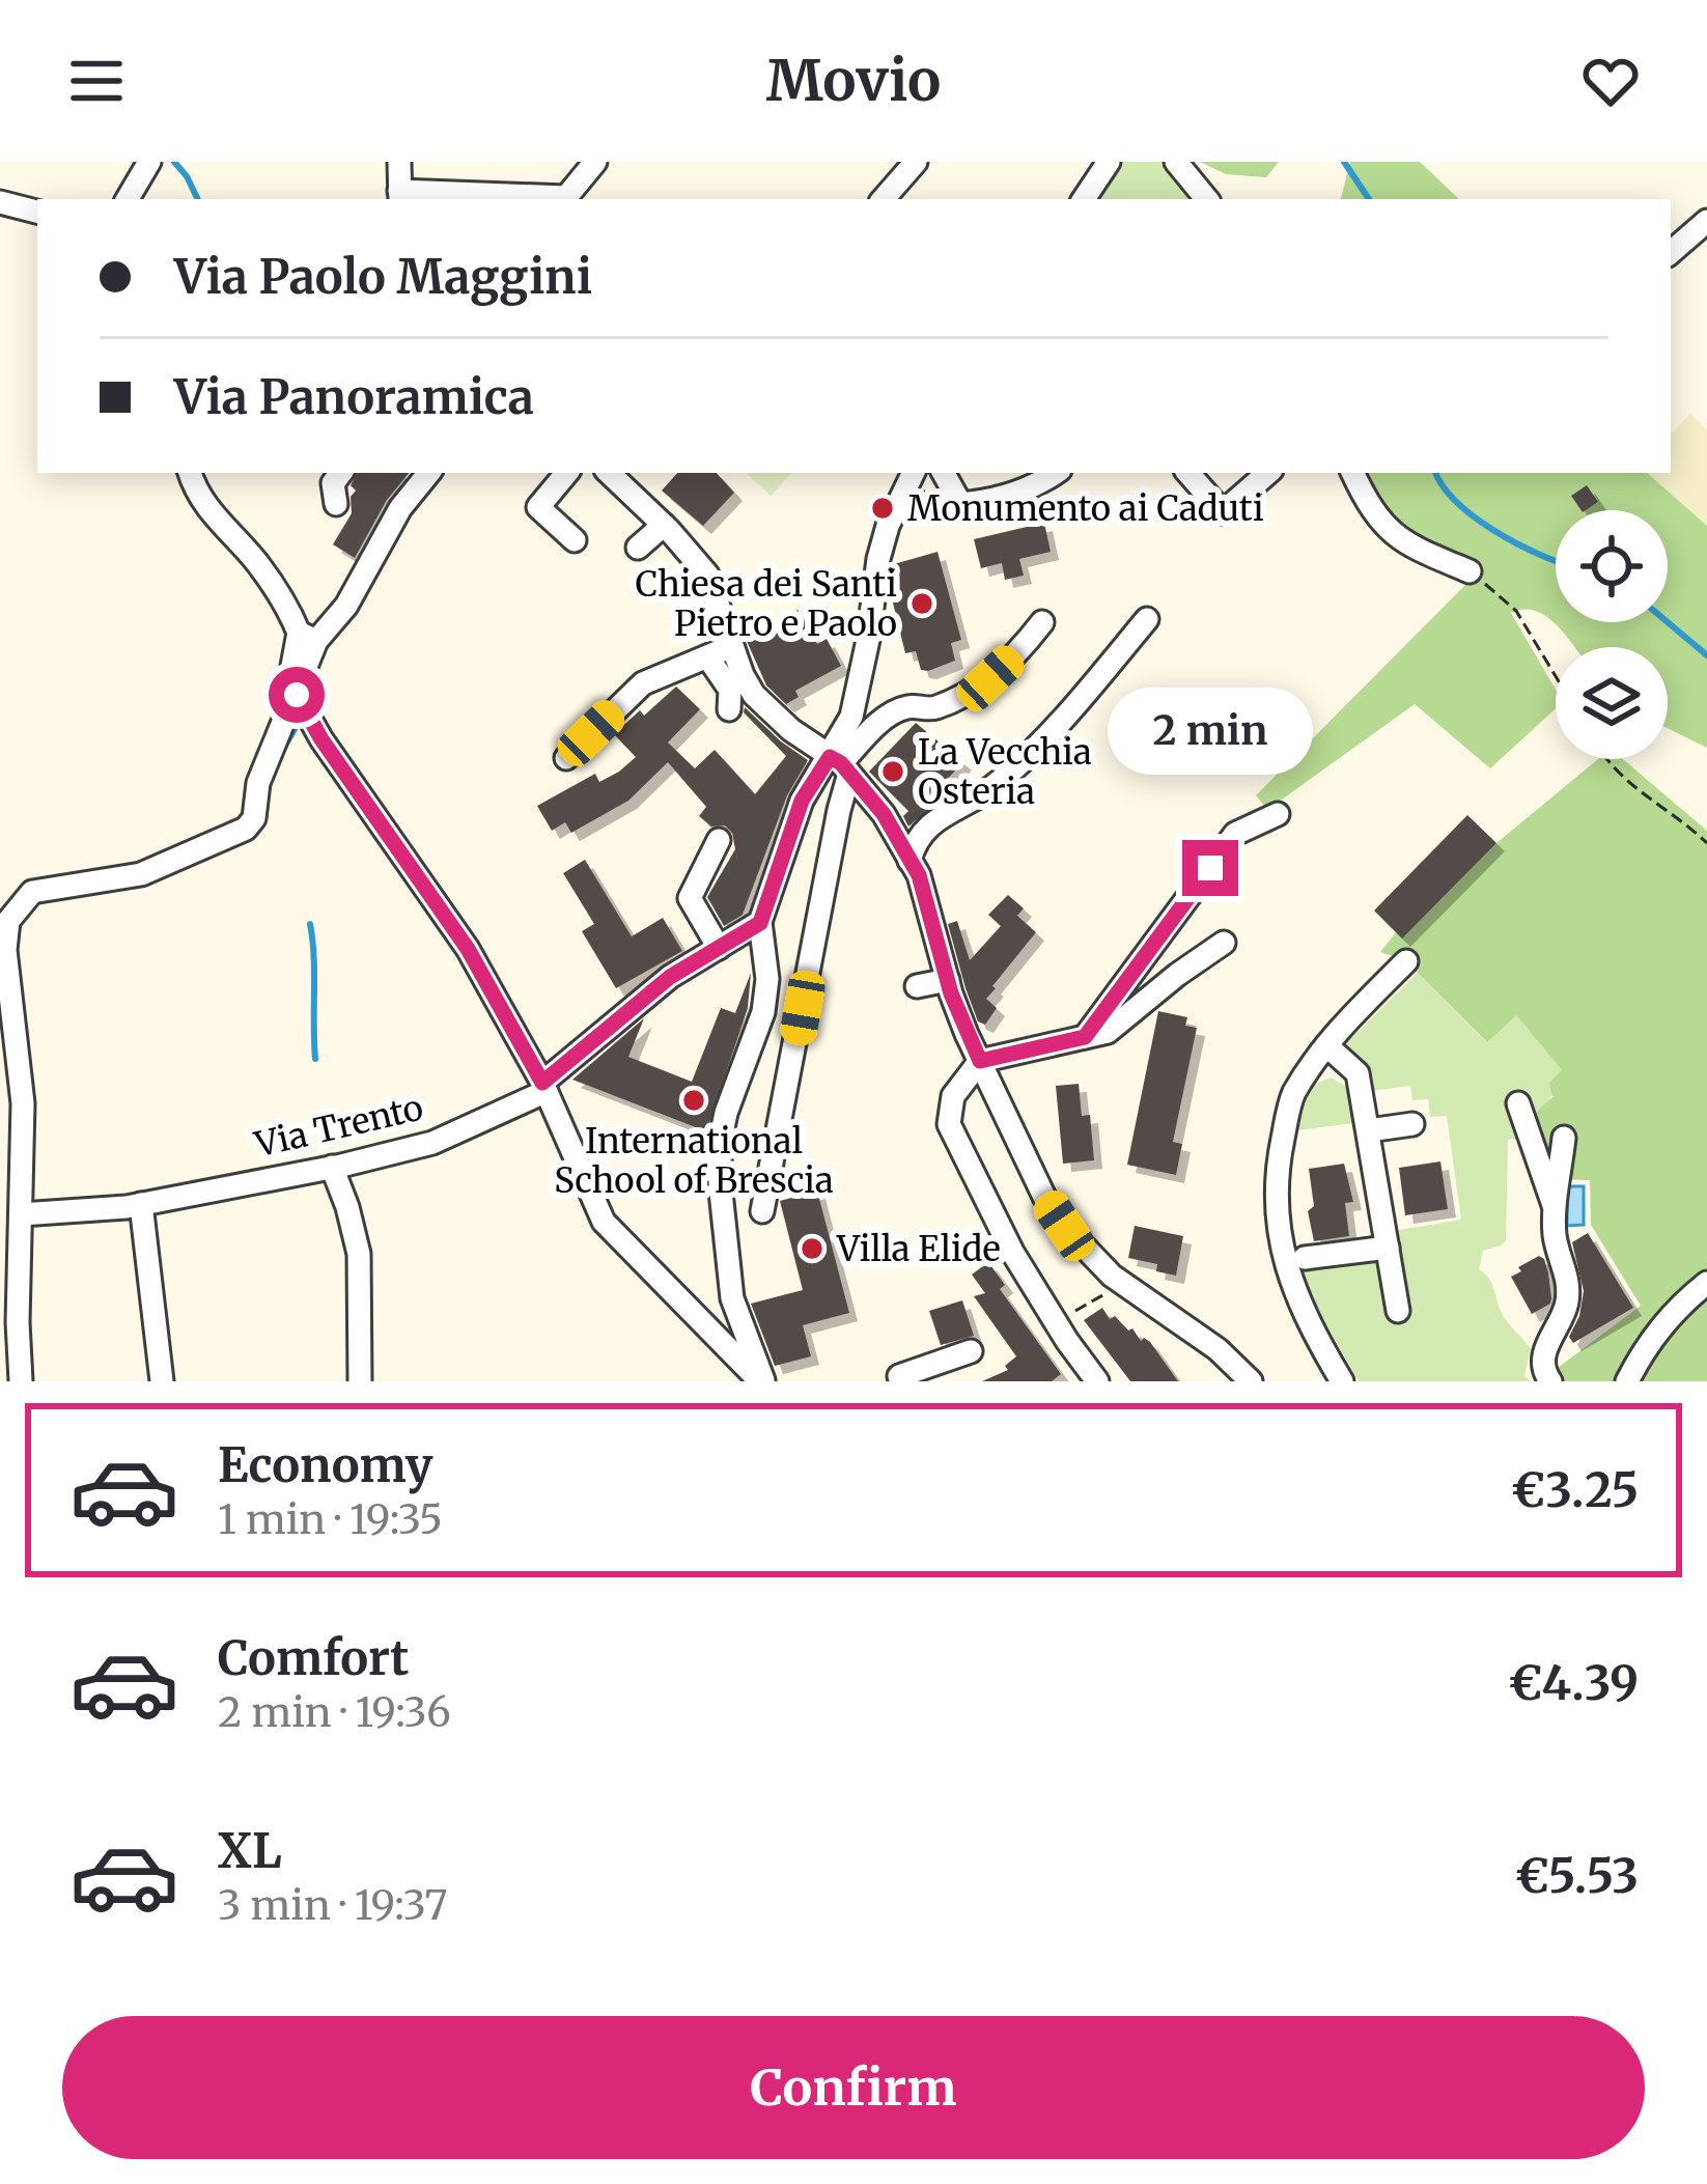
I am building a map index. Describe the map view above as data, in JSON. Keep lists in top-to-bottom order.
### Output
{
  "streets": {
    "street": ["Via Trento"]
  },
  "places": [
    "Monumento ai Caduti",
    "Chiesa dei Santi Pietro e Paolo",
    "La Vecchia Osteria",
    "International School of Brescia",
    "Villa Elide"
  ],
  "page": {
    "header": "Movio",
    "banner": ["Via Paolo Maggini", "Via Panoramica"],
    "bubble": "2 min",
    "list": [
      {
        "name": "Economy",
        "note": "1 min · 19:35",
        "value": "€3.25"
      },
      {
        "name": "Comfort",
        "note": "2 min · 19:36",
        "value": "€4.39"
      },
      {
        "name": "XL",
        "note": "3 min · 19:37",
        "value": "€5.53"
      }
    ],
    "buttons": "Confirm"
  }
}
